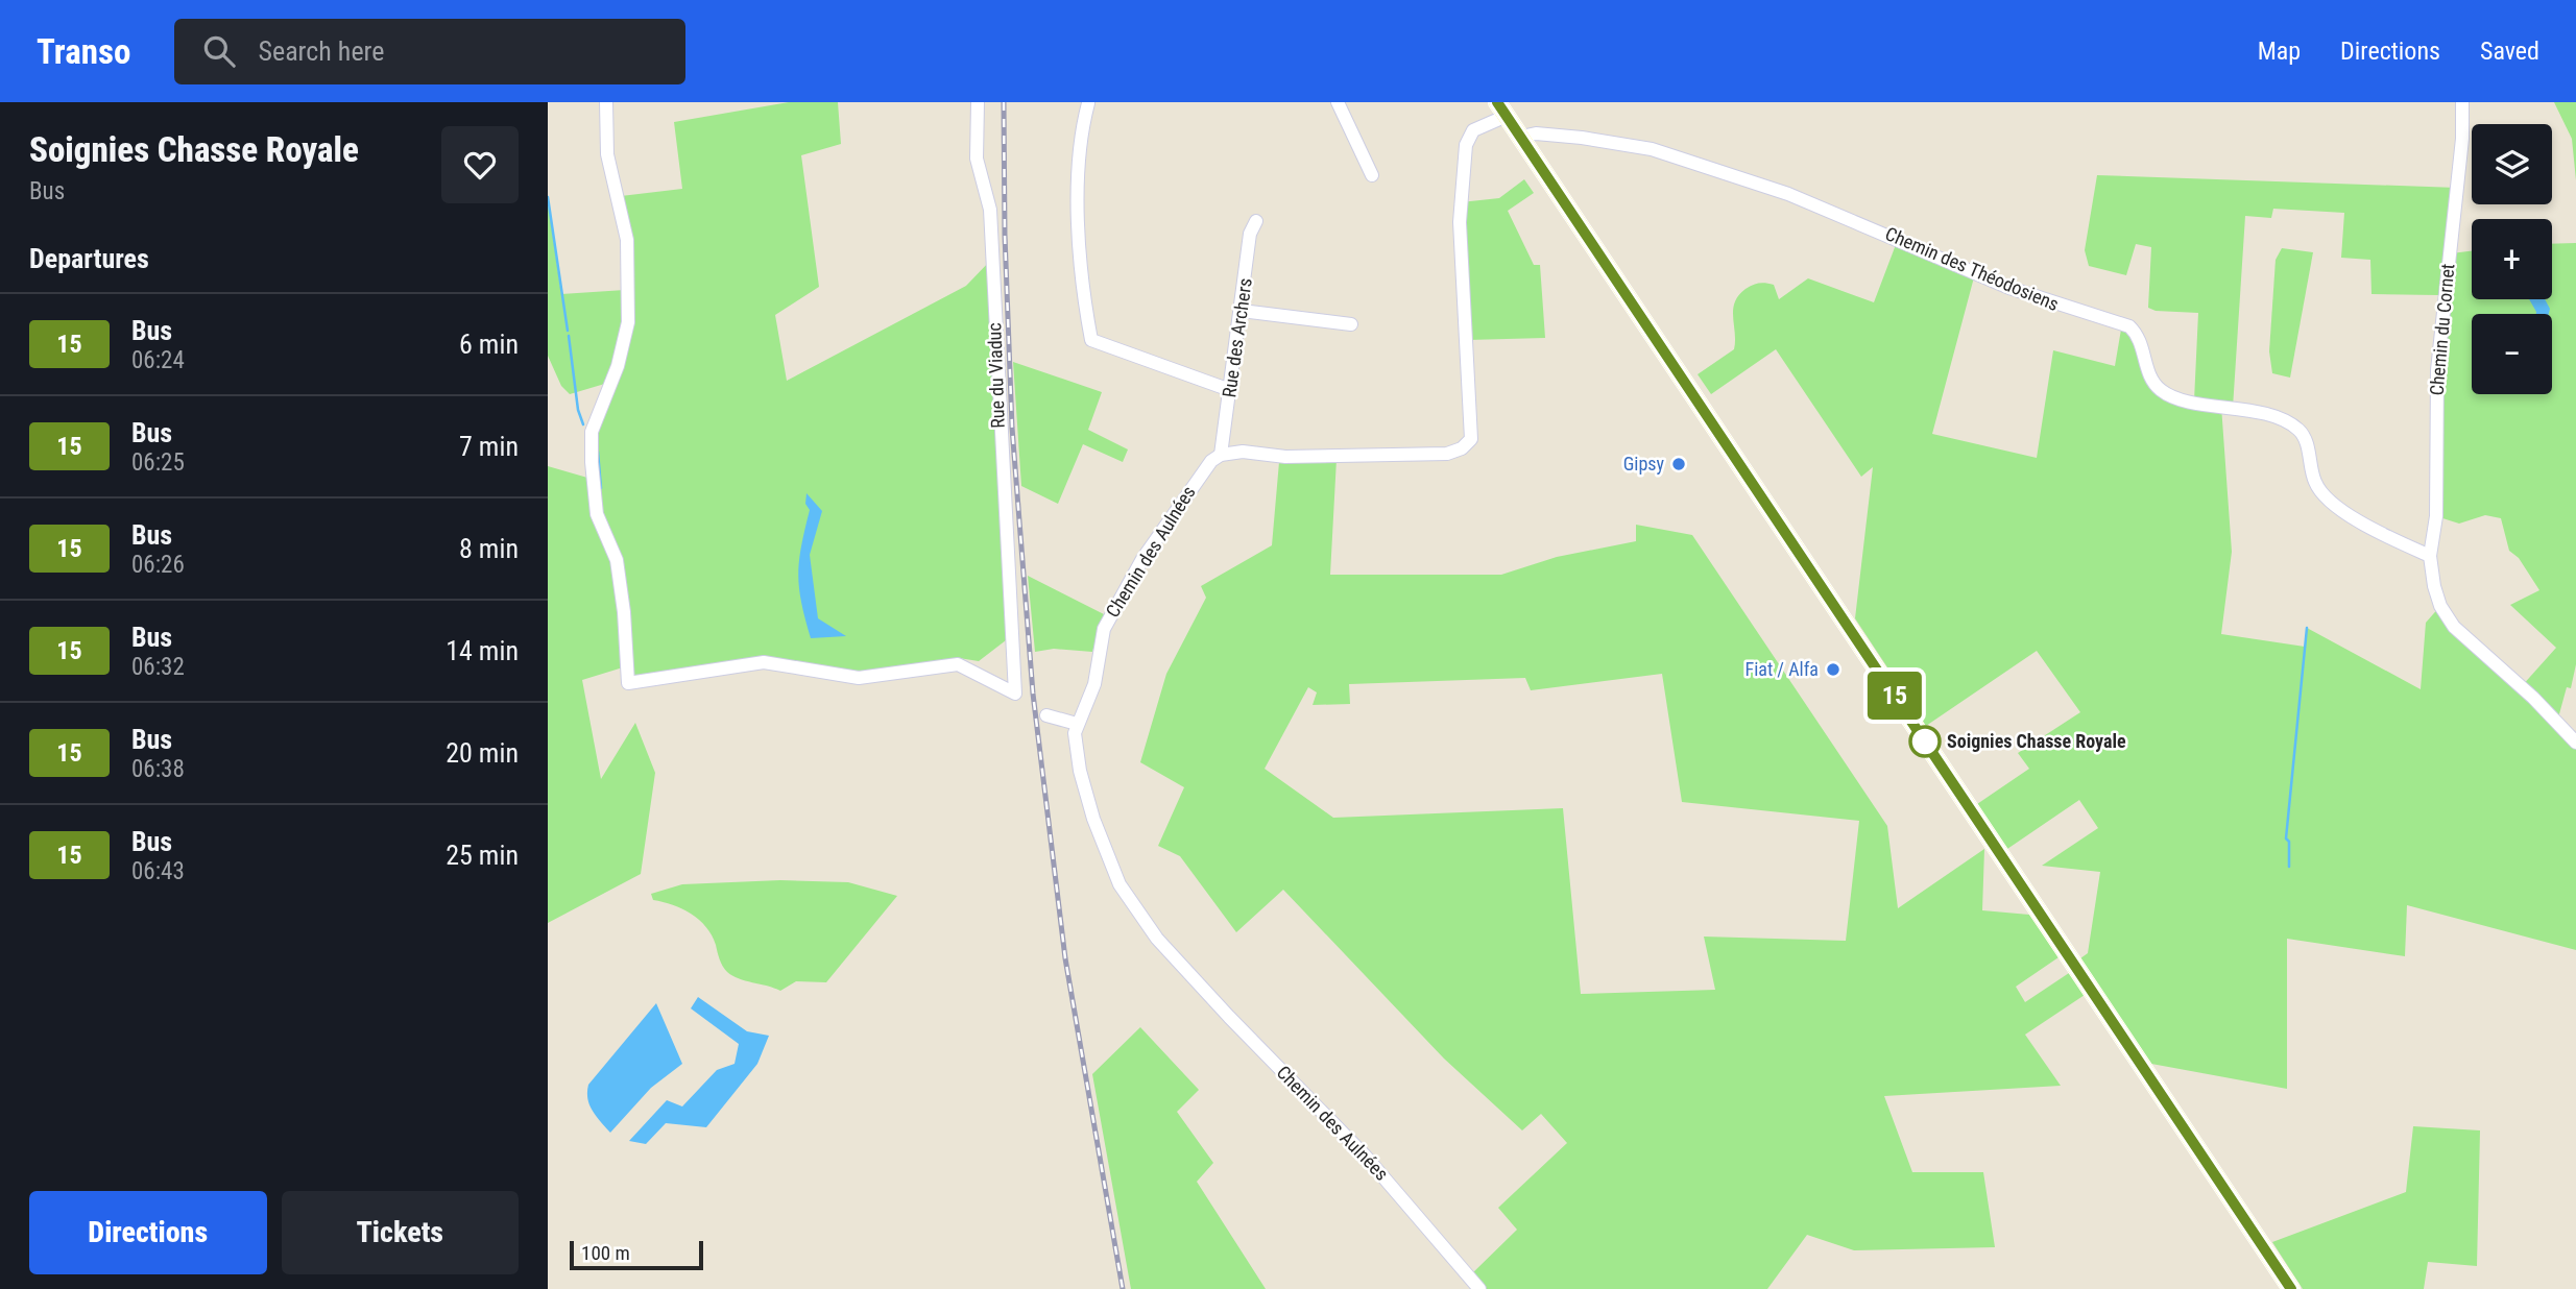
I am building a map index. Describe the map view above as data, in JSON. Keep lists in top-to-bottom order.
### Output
{
  "streets": {
    "street": [
      "Chemin des Théodosiens",
      "Chemin du Cornet",
      "Rue des Archers",
      "Rue du Viaduc",
      "Chemin des Aulnées"
    ]
  },
  "crossings": [
    ["Chemin des Théodosiens", "Chemin du Cornet"],
    ["Rue des Archers", "Chemin des Aulnées"]
  ],
  "places": ["Gipsy", "Fiat / Alfa", "Soignies Chasse Royale"],
  "lines": ["bus line 15"],
  "scale_bar": "100 m",
  "page": {
    "header": "Transo",
    "search": "Search here",
    "nav": ["Map", "Directions", "Saved"],
    "heading": [
      ["Soignies Chasse Royale", "Bus"],
      "Departures"
    ],
    "on_map": "15",
    "map_buttons": ["+", "−"],
    "list": [
      {
        "mark": "15",
        "name": "Bus",
        "note": "06:24",
        "value": "6 min"
      },
      {
        "mark": "15",
        "name": "Bus",
        "note": "06:25",
        "value": "7 min"
      },
      {
        "mark": "15",
        "name": "Bus",
        "note": "06:26",
        "value": "8 min"
      },
      {
        "mark": "15",
        "name": "Bus",
        "note": "06:32",
        "value": "14 min"
      },
      {
        "mark": "15",
        "name": "Bus",
        "note": "06:38",
        "value": "20 min"
      },
      {
        "mark": "15",
        "name": "Bus",
        "note": "06:43",
        "value": "25 min"
      }
    ],
    "buttons": ["Directions", "Tickets"],
    "scale": "100 m"
  }
}
